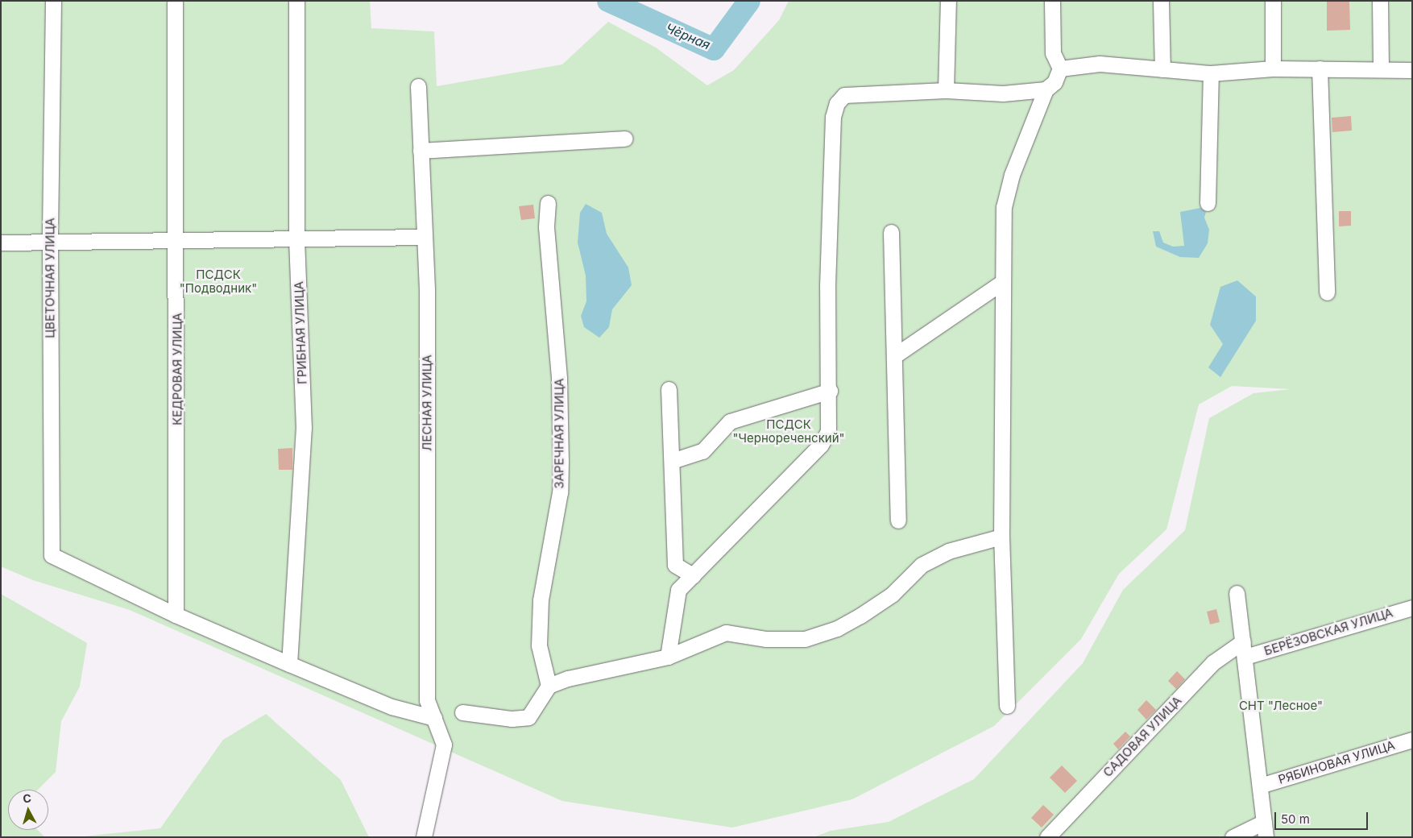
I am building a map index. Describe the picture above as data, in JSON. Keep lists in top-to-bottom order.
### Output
{
  "streets": {
    "street": [
      "ЦВЕТОЧНАЯ УЛИЦА",
      "ГРИБНАЯ УЛИЦА",
      "КЕДРОВАЯ УЛИЦА",
      "ЛЕСНАЯ УЛИЦА",
      "ЗАРЕЧНАЯ УЛИЦА",
      "БЕРЁЗОВСКАЯ УЛИЦА",
      "САДОВАЯ УЛИЦА",
      "РЯБИНОВАЯ УЛИЦА"
    ]
  },
  "crossings": [
    ["ЦВЕТОЧНАЯ УЛИЦА", "КЕДРОВАЯ УЛИЦА"]
  ],
  "water": ["Чёрная"],
  "parks": ["ПСДСК \"Подводник\"", "ПСДСК \"Чернореченский\"", "СНТ \"Лесное\""],
  "scale_bar": "50 m",
  "north": "top"
}
